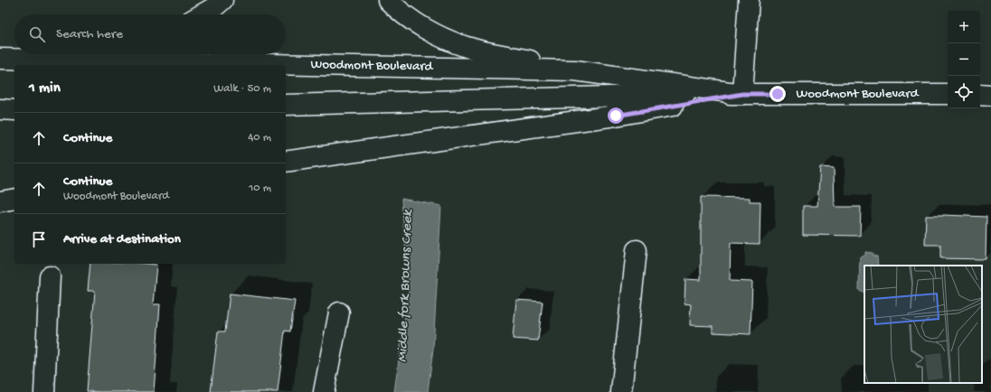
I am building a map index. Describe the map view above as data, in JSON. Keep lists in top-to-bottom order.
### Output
{
  "streets": {
    "main road": ["Woodmont Boulevard"]
  },
  "water": ["Middle fork Browns Creek"],
  "page": {
    "map_buttons": ["+", "−"],
    "search": "Search here",
    "heading": ["1 min", "Walk · 50 m"],
    "list": [
      ["Continue", "40 m"],
      ["Continue", "Woodmont Boulevard", "10 m"],
      "Arrive at destination"
    ]
  }
}
